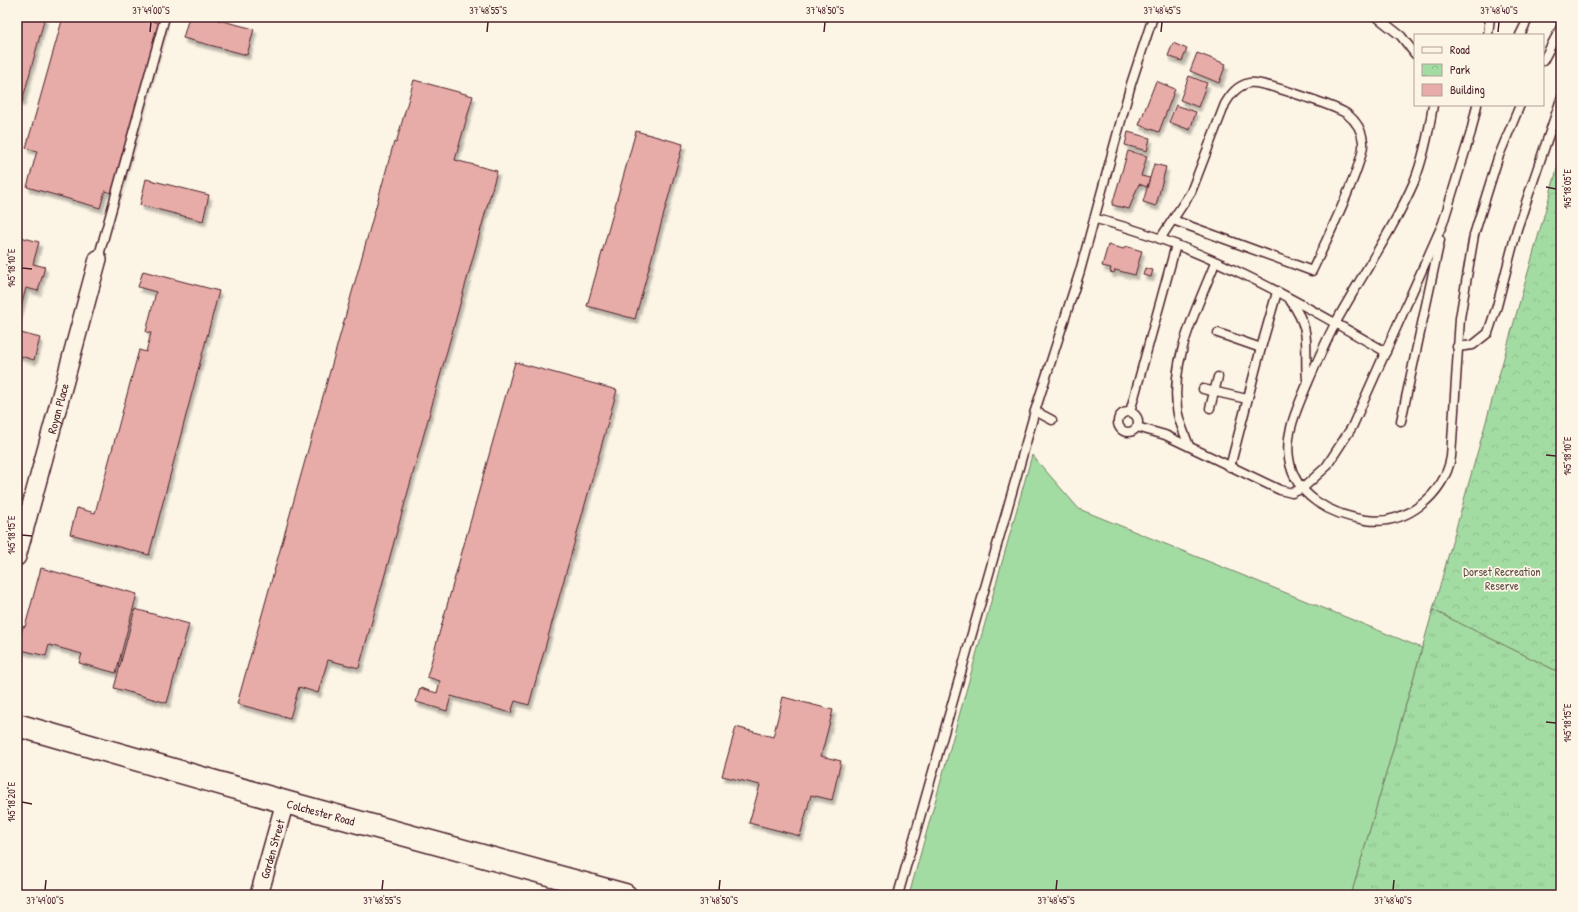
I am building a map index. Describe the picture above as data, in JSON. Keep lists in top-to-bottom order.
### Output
{
  "streets": {
    "main road": ["Colchester Road"],
    "street": ["Royan Place", "Garden Street"]
  },
  "crossings": [
    ["Colchester Road", "Garden Street"]
  ],
  "parks": ["Dorset Recreation Reserve"],
  "legend": ["Road", "Park", "Building"],
  "coordinates": [
    "37°49'00\"S",
    "37°48'55\"S",
    "37°48'50\"S",
    "37°48'45\"S",
    "37°48'40\"S",
    "145°18'05\"E",
    "145°18'10\"E",
    "145°18'15\"E",
    "145°18'20\"E"
  ]
}
